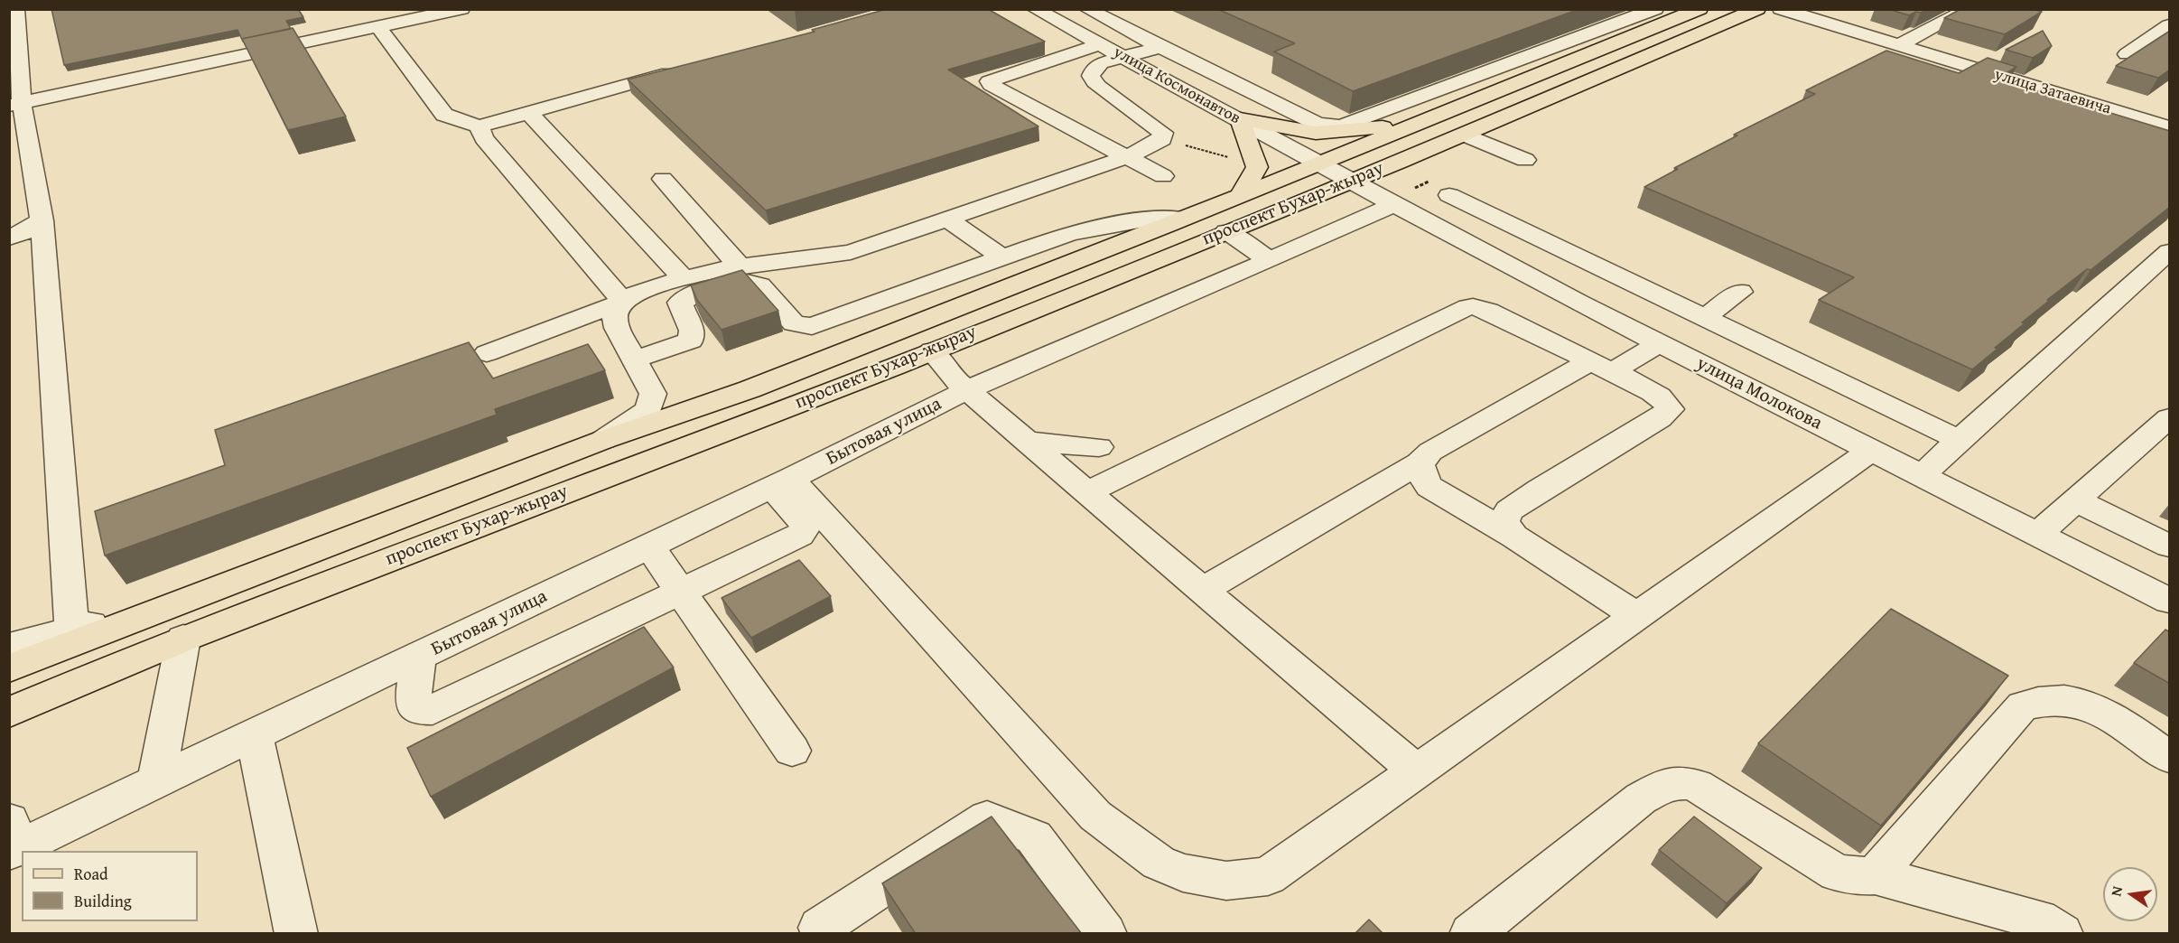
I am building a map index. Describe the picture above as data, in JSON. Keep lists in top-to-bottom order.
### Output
{
  "streets": {
    "main road": ["проспект Бухар-жырау"],
    "street": [
      "улица Космонавтов",
      "улица Затаевича",
      "улица Молокова",
      "Бытовая улица"
    ]
  },
  "crossings": [
    ["улица Космонавтов", "проспект Бухар-жырау"],
    ["улица Космонавтов", "улица Молокова"],
    ["проспект Бухар-жырау", "улица Молокова"],
    ["улица Молокова", "Бытовая улица"]
  ],
  "legend": ["Road", "Building"],
  "north": "left"
}
